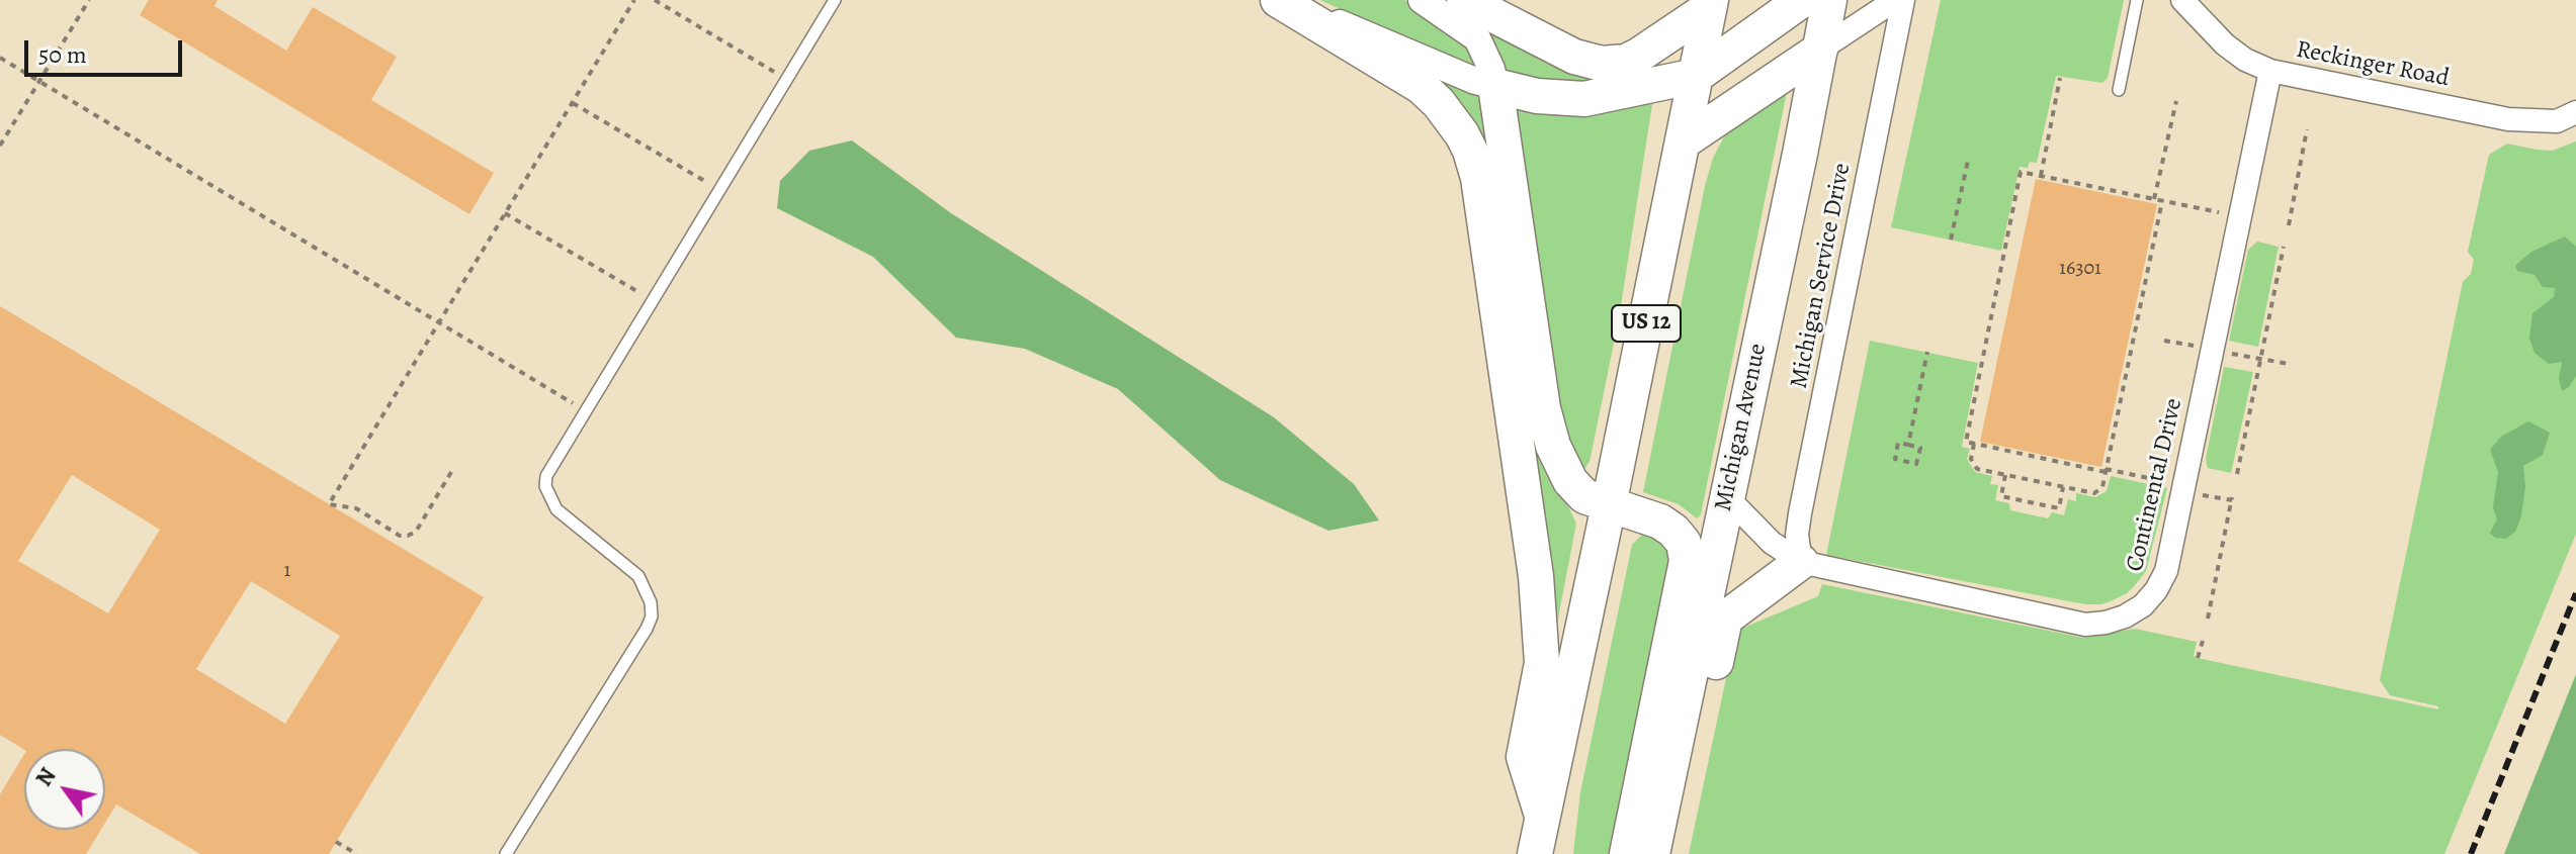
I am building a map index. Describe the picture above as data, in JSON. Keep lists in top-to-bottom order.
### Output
{
  "streets": {
    "main road": ["US 12", "Michigan Avenue"],
    "street": ["Reckinger Road", "Michigan Service Drive", "Continental Drive"]
  },
  "crossings": [
    ["Reckinger Road", "Continental Drive"],
    ["Michigan Service Drive", "Continental Drive"],
    ["Michigan Avenue", "Continental Drive"]
  ],
  "house_numbers": ["16301", "1"],
  "scale_bar": "50 m",
  "north": "top left"
}
